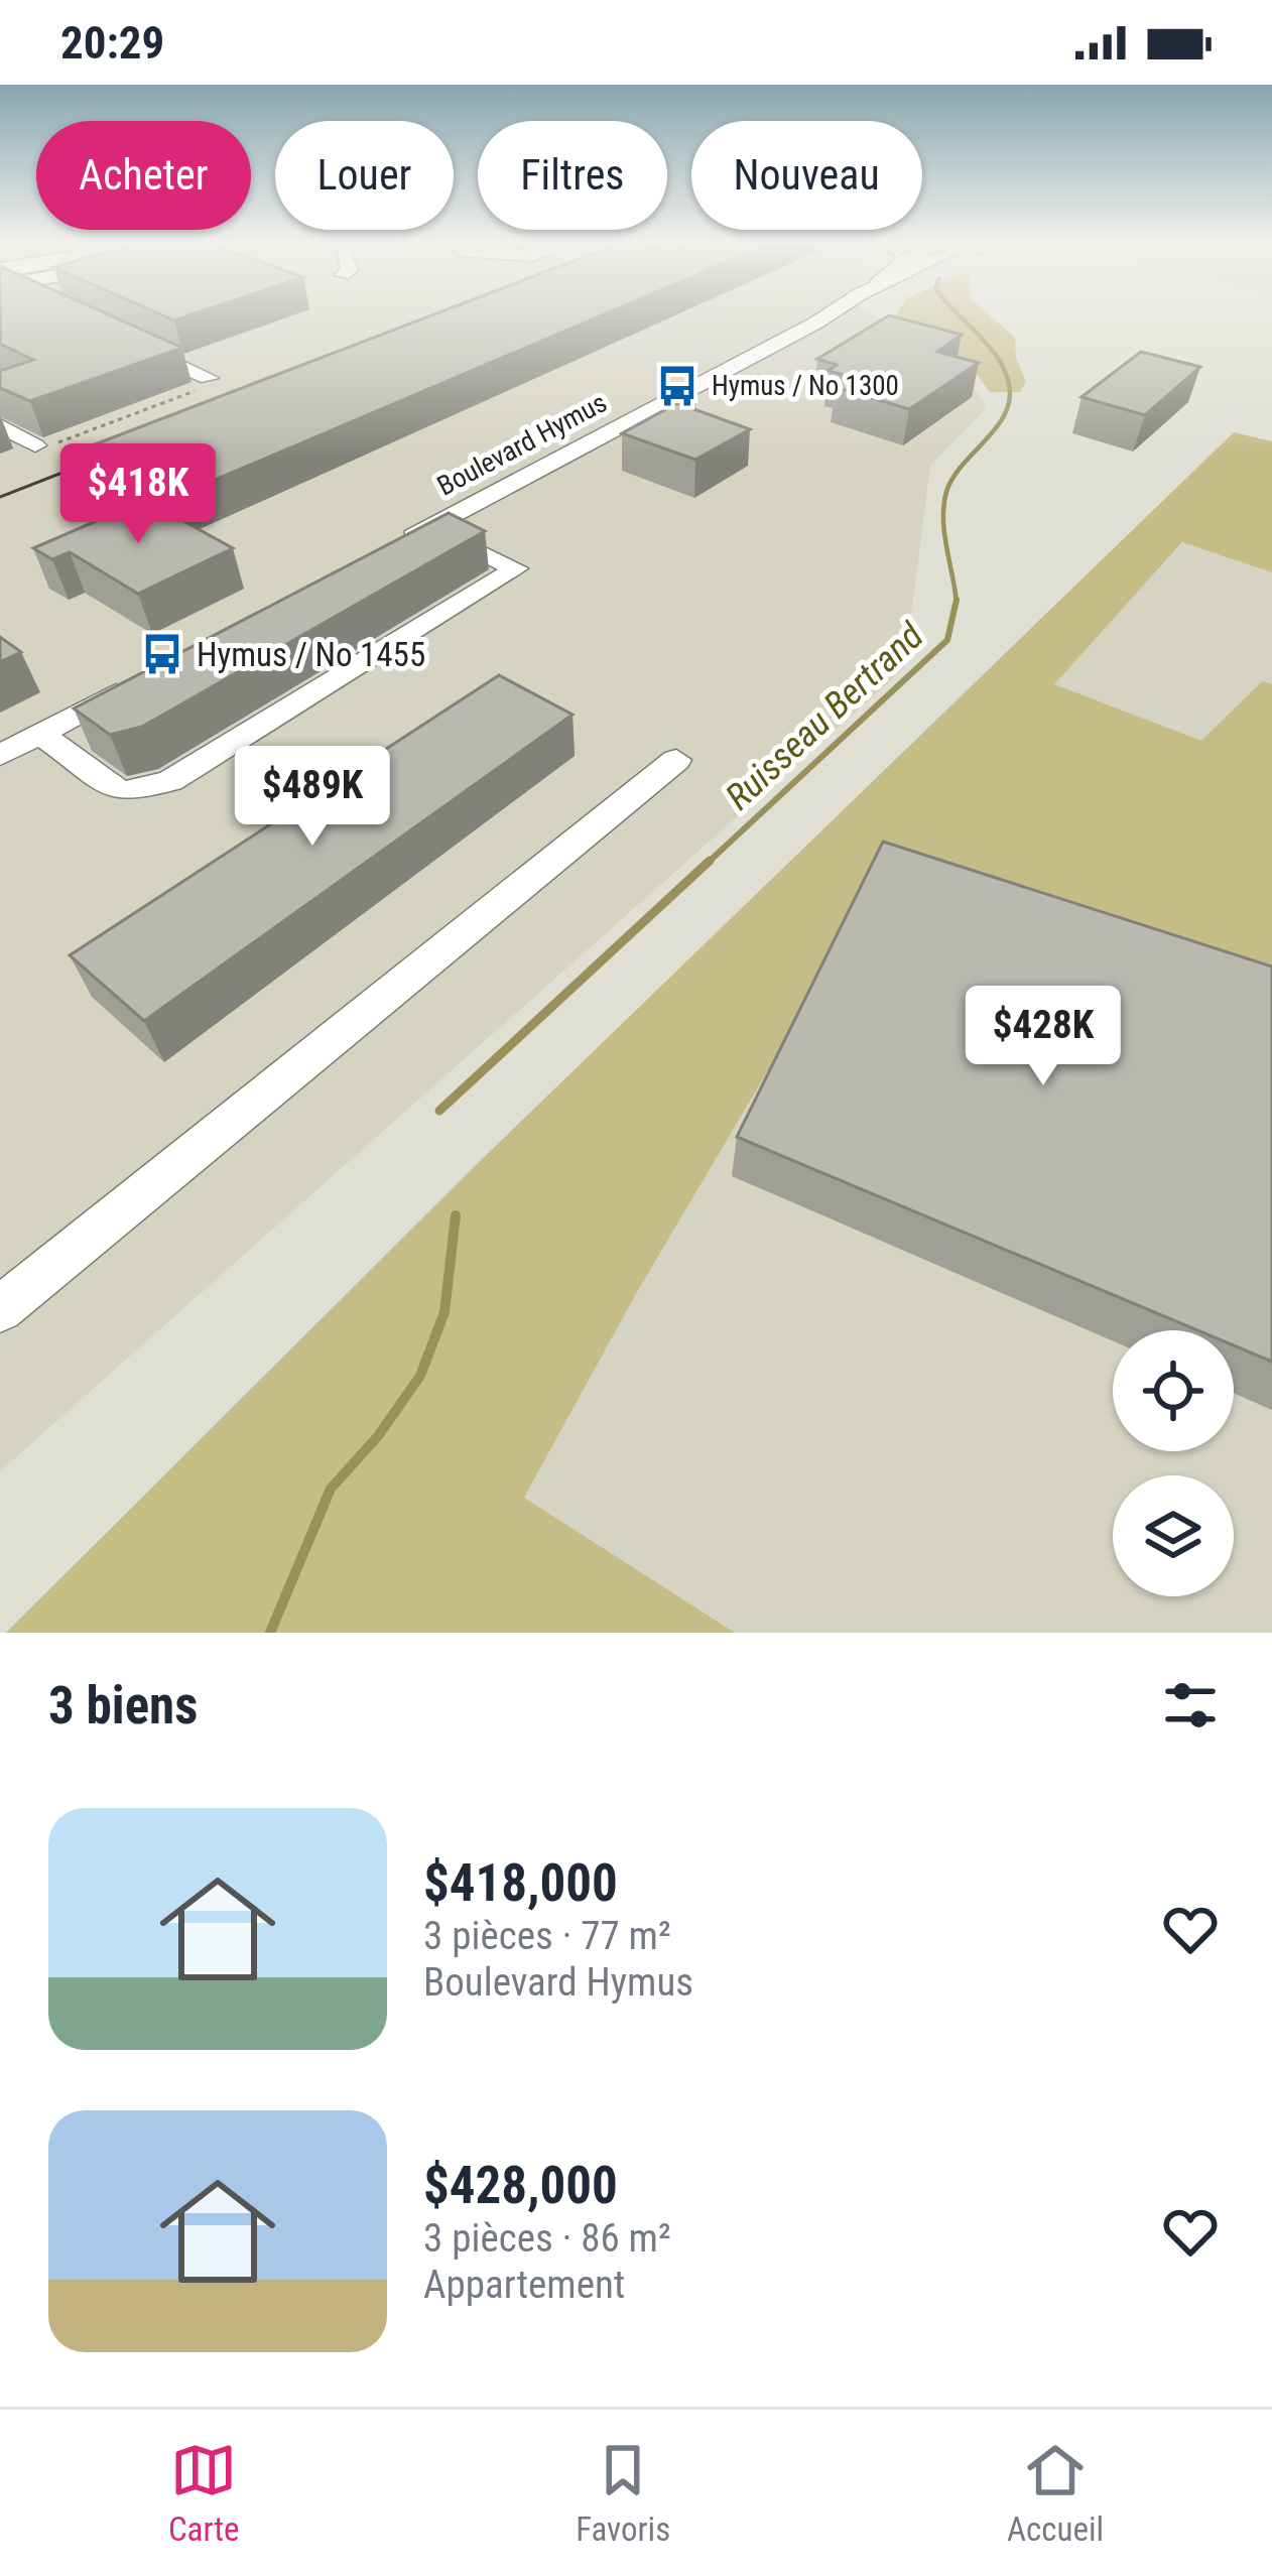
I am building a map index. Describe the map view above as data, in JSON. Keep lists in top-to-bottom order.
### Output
{
  "streets": {
    "street": ["Boulevard Hymus"]
  },
  "water": ["Ruisseau Bertrand"],
  "places": {
    "bus stop": ["Hymus / No 1300", "Hymus / No 1455"]
  },
  "page": {
    "status": "20:29",
    "chip": [
      "Acheter",
      "Louer",
      "Filtres",
      "Nouveau"
    ],
    "price": ["$418K", "$489K", "$428K"],
    "heading": "3 biens",
    "list": [
      {
        "name": "$418,000",
        "note": "3 pièces · 77 m² · Boulevard Hymus"
      },
      {
        "name": "$428,000",
        "note": "3 pièces · 86 m² · Appartement"
      }
    ],
    "tabs": ["Carte", "Favoris", "Accueil"]
  }
}
